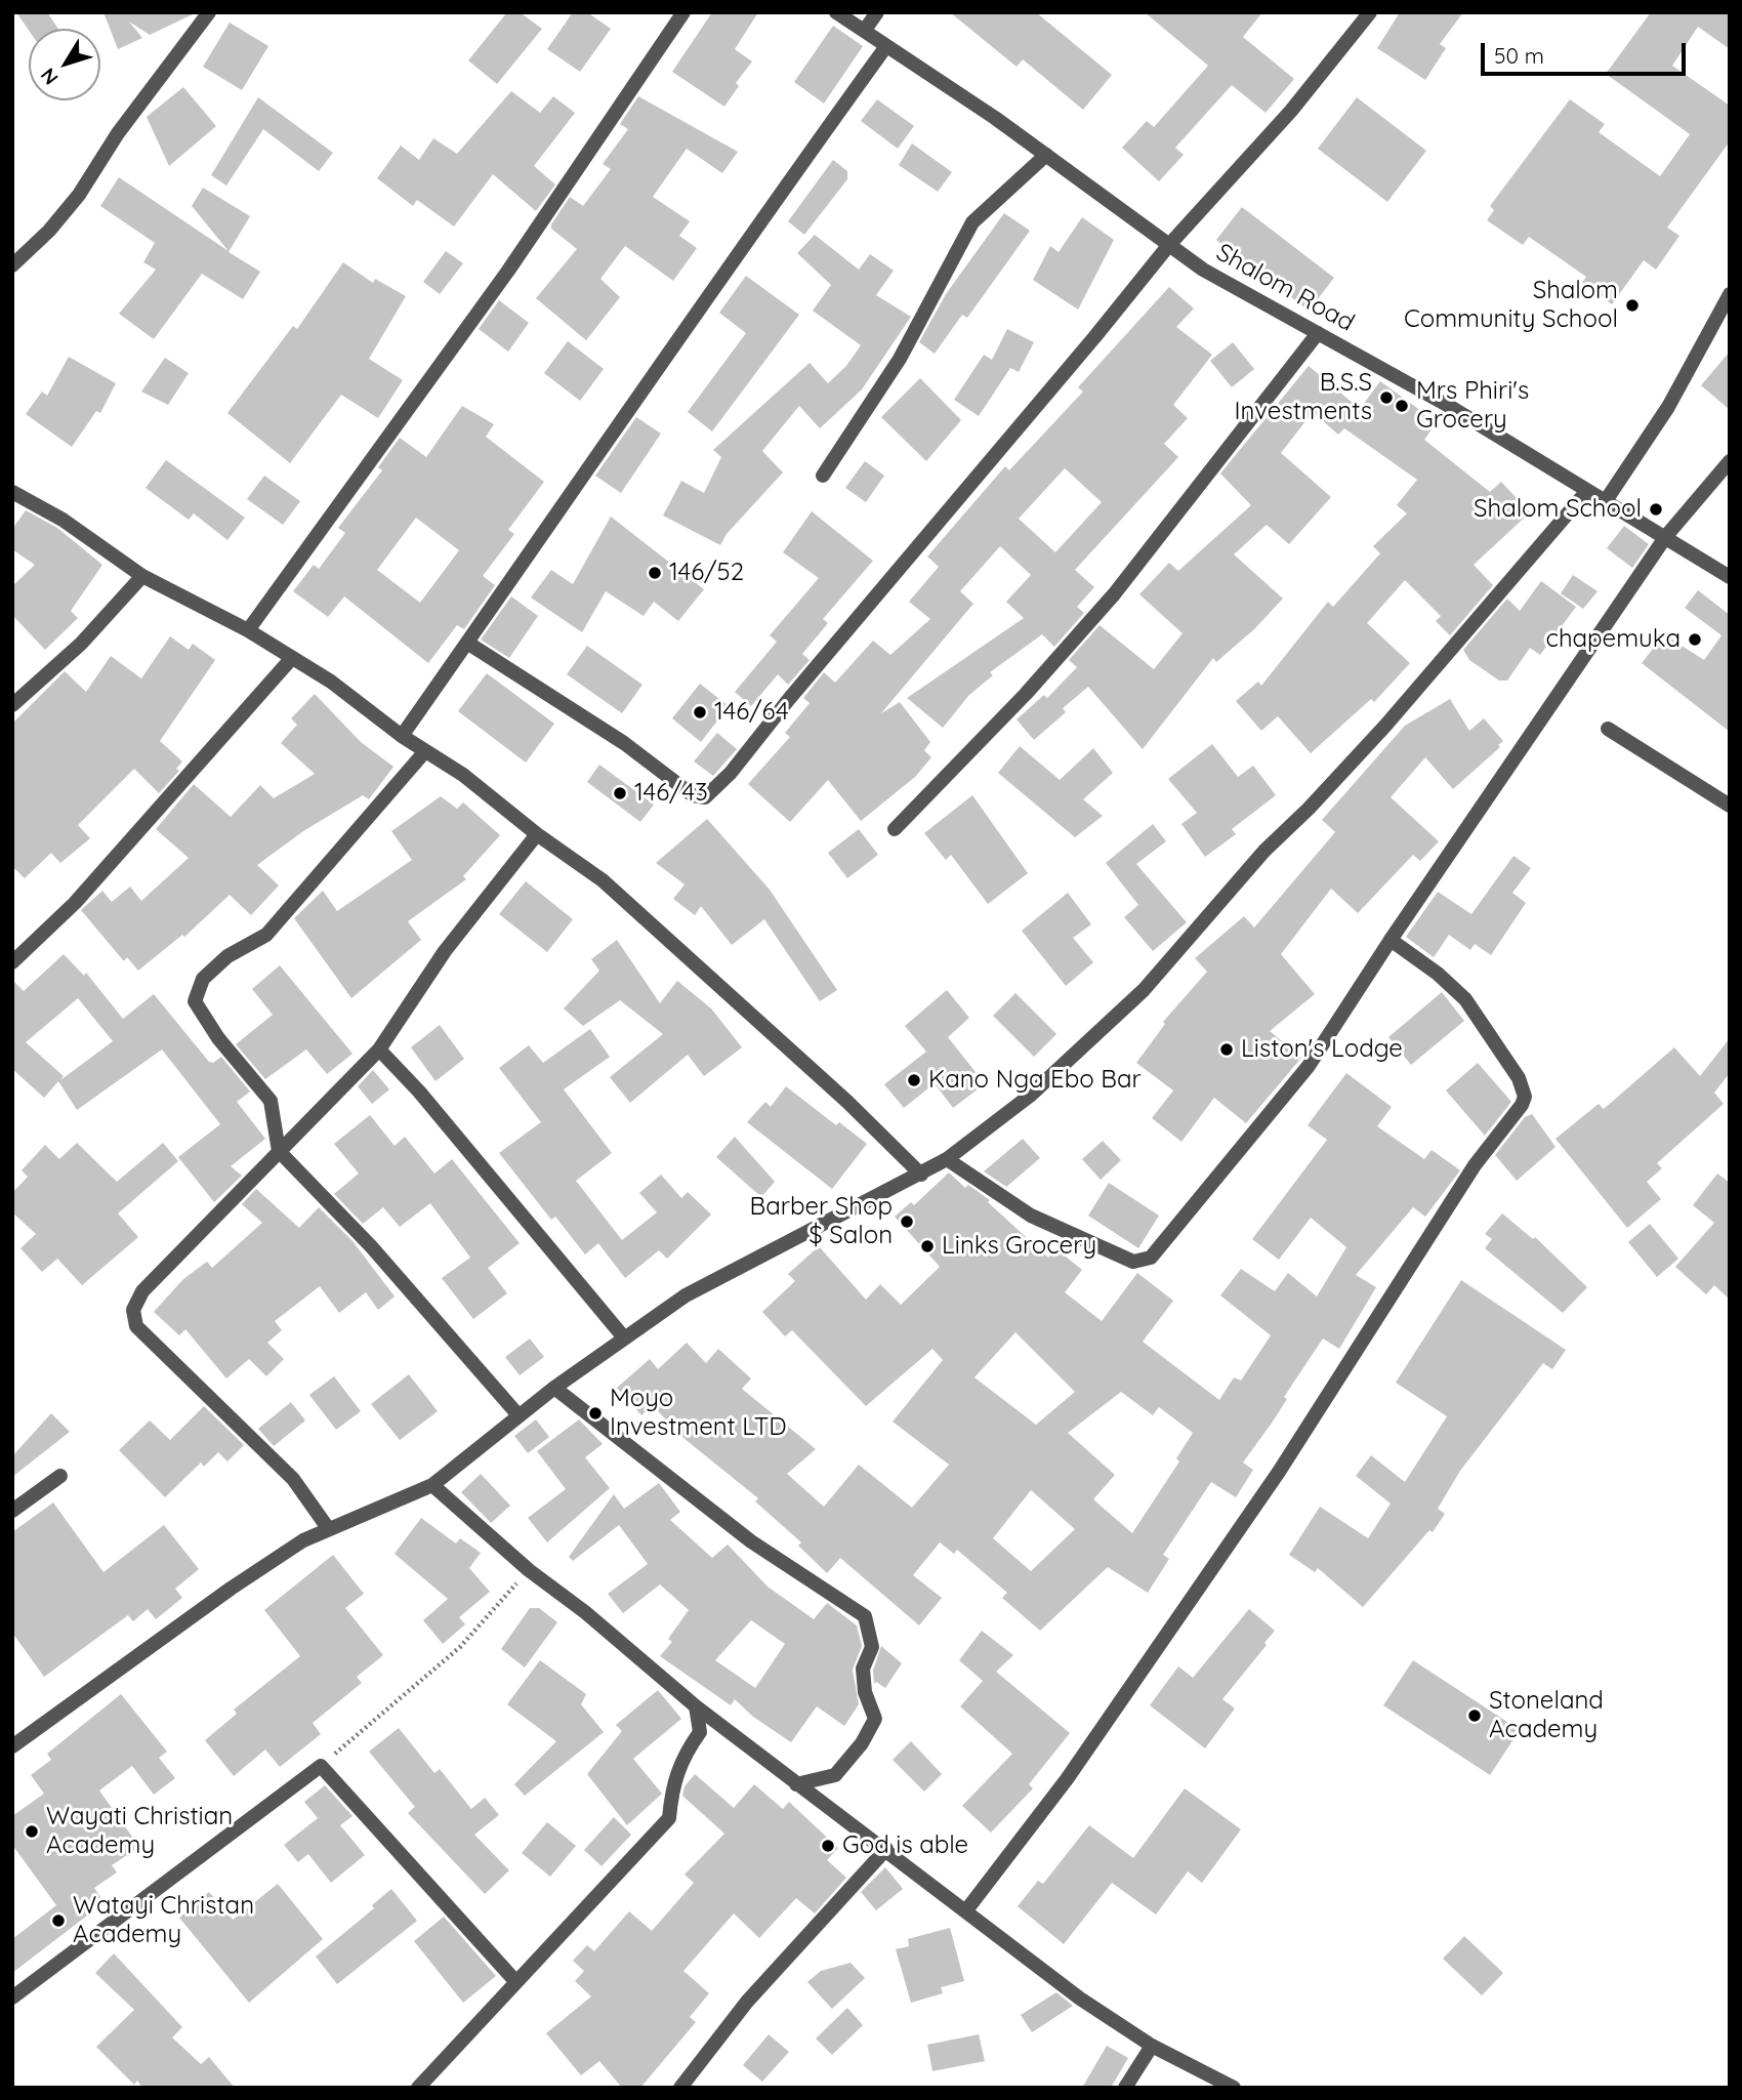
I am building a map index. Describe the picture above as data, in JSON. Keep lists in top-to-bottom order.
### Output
{
  "streets": {
    "street": ["Shalom Road"]
  },
  "places": [
    "Shalom Community School",
    "B.S.S Investments",
    "Mrs Phiri's Grocery",
    "Shalom School",
    "146/52",
    "chapemuka",
    "146/64",
    "146/43",
    "Liston's Lodge",
    "Kano Nga Ebo Bar",
    "Barber Shop $ Salon",
    "Links Grocery",
    "Moyo Investment LTD",
    "Stoneland Academy",
    "Wayati Christian Academy",
    "God is able",
    "Watayi Christan Academy"
  ],
  "scale_bar": "50 m",
  "north": "bottom left"
}
